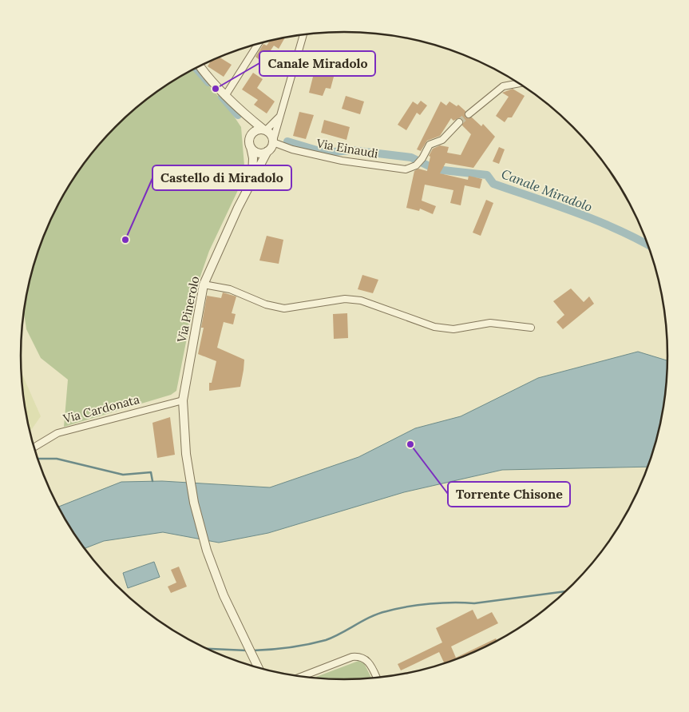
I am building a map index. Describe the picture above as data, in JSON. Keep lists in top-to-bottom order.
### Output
{
  "streets": {
    "street": ["Via Einaudi", "Via Pinerolo", "Via Cardonata"]
  },
  "crossings": [
    ["Via Einaudi", "Via Pinerolo"],
    ["Via Pinerolo", "Via Cardonata"]
  ],
  "water": ["Canale Miradolo"],
  "places": ["Canale Miradolo", "Castello di Miradolo", "Torrente Chisone"]
}
